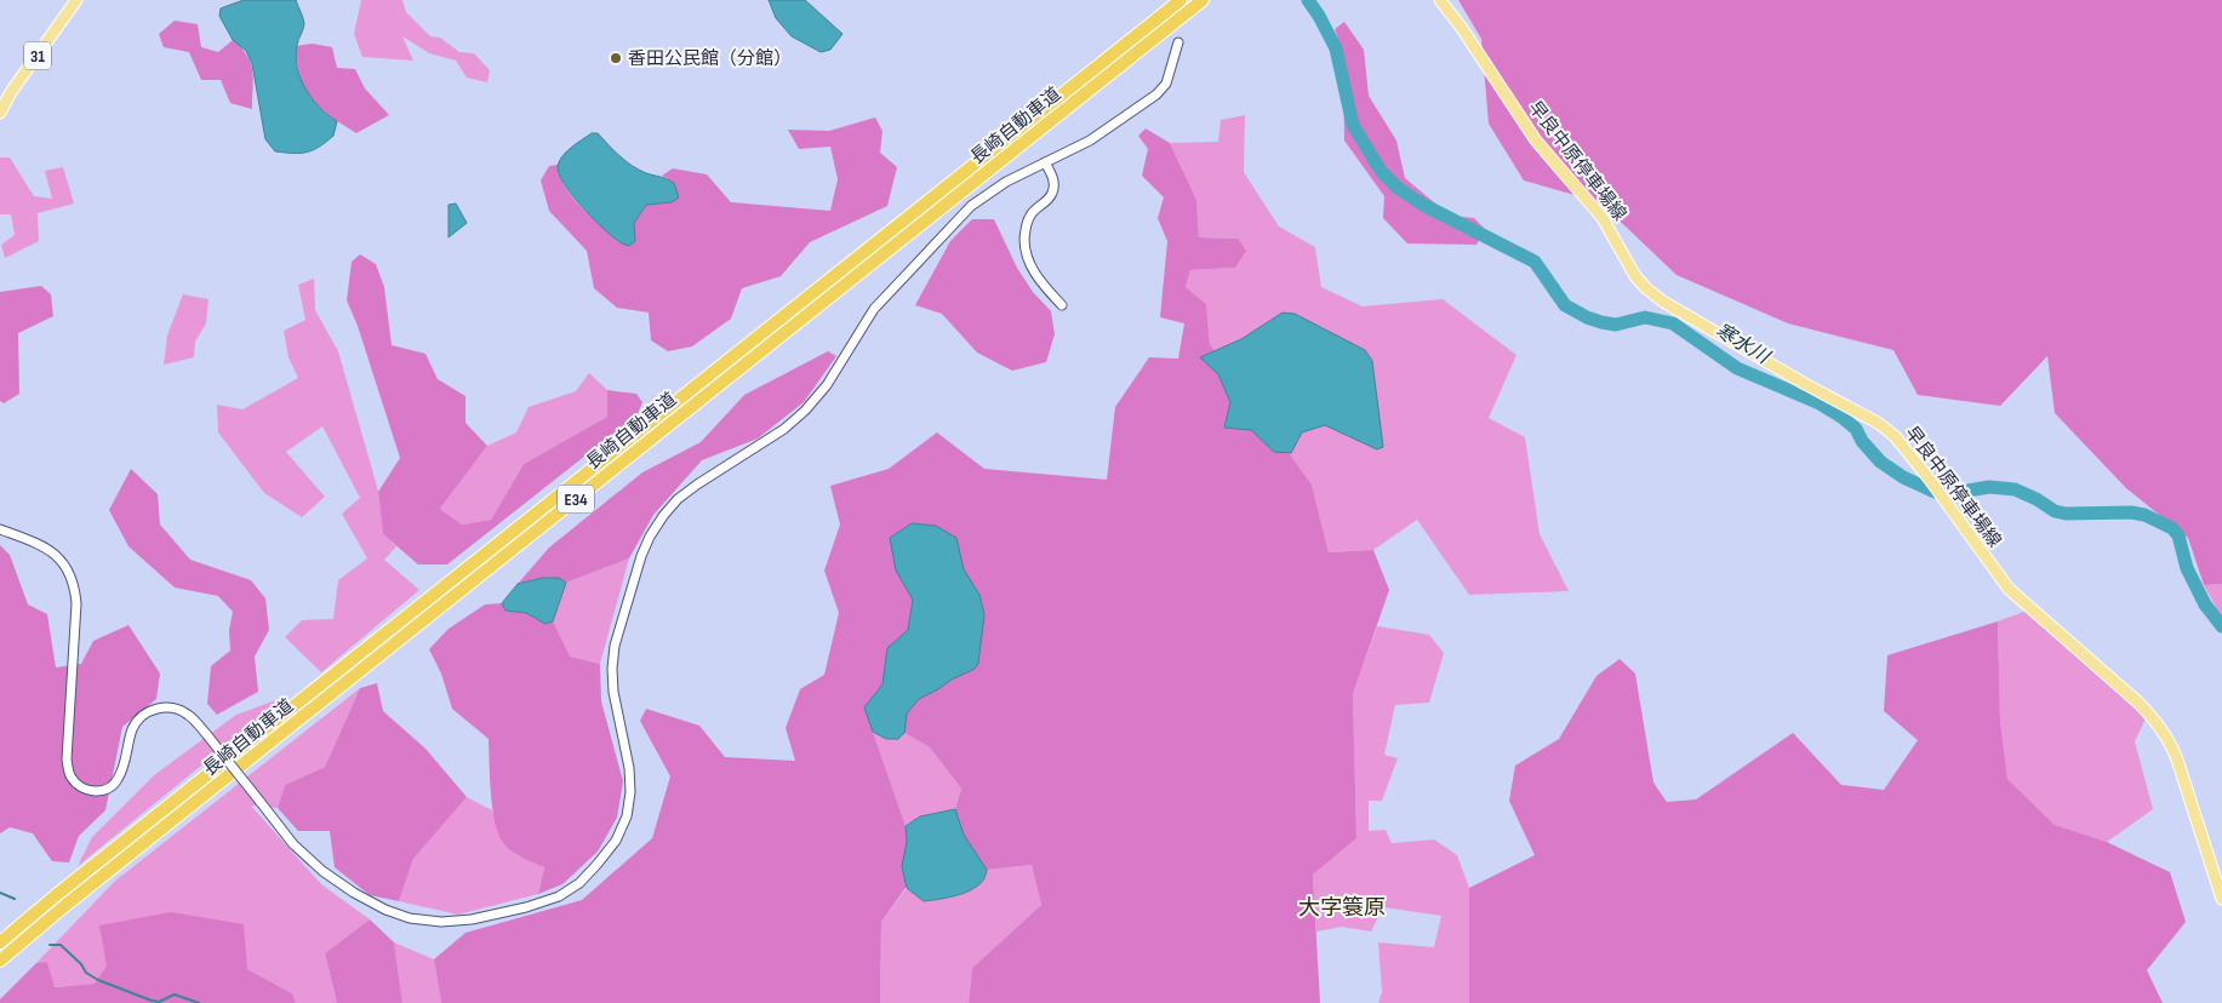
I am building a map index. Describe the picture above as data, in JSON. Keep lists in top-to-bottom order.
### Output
{
  "streets": {
    "highway": ["長崎自動車道", "E34"],
    "main road": ["31", "早良中原停車場線"]
  },
  "districts": ["大字簑原"],
  "water": ["寒水川"],
  "places": ["香田公民館（分館）"]
}
